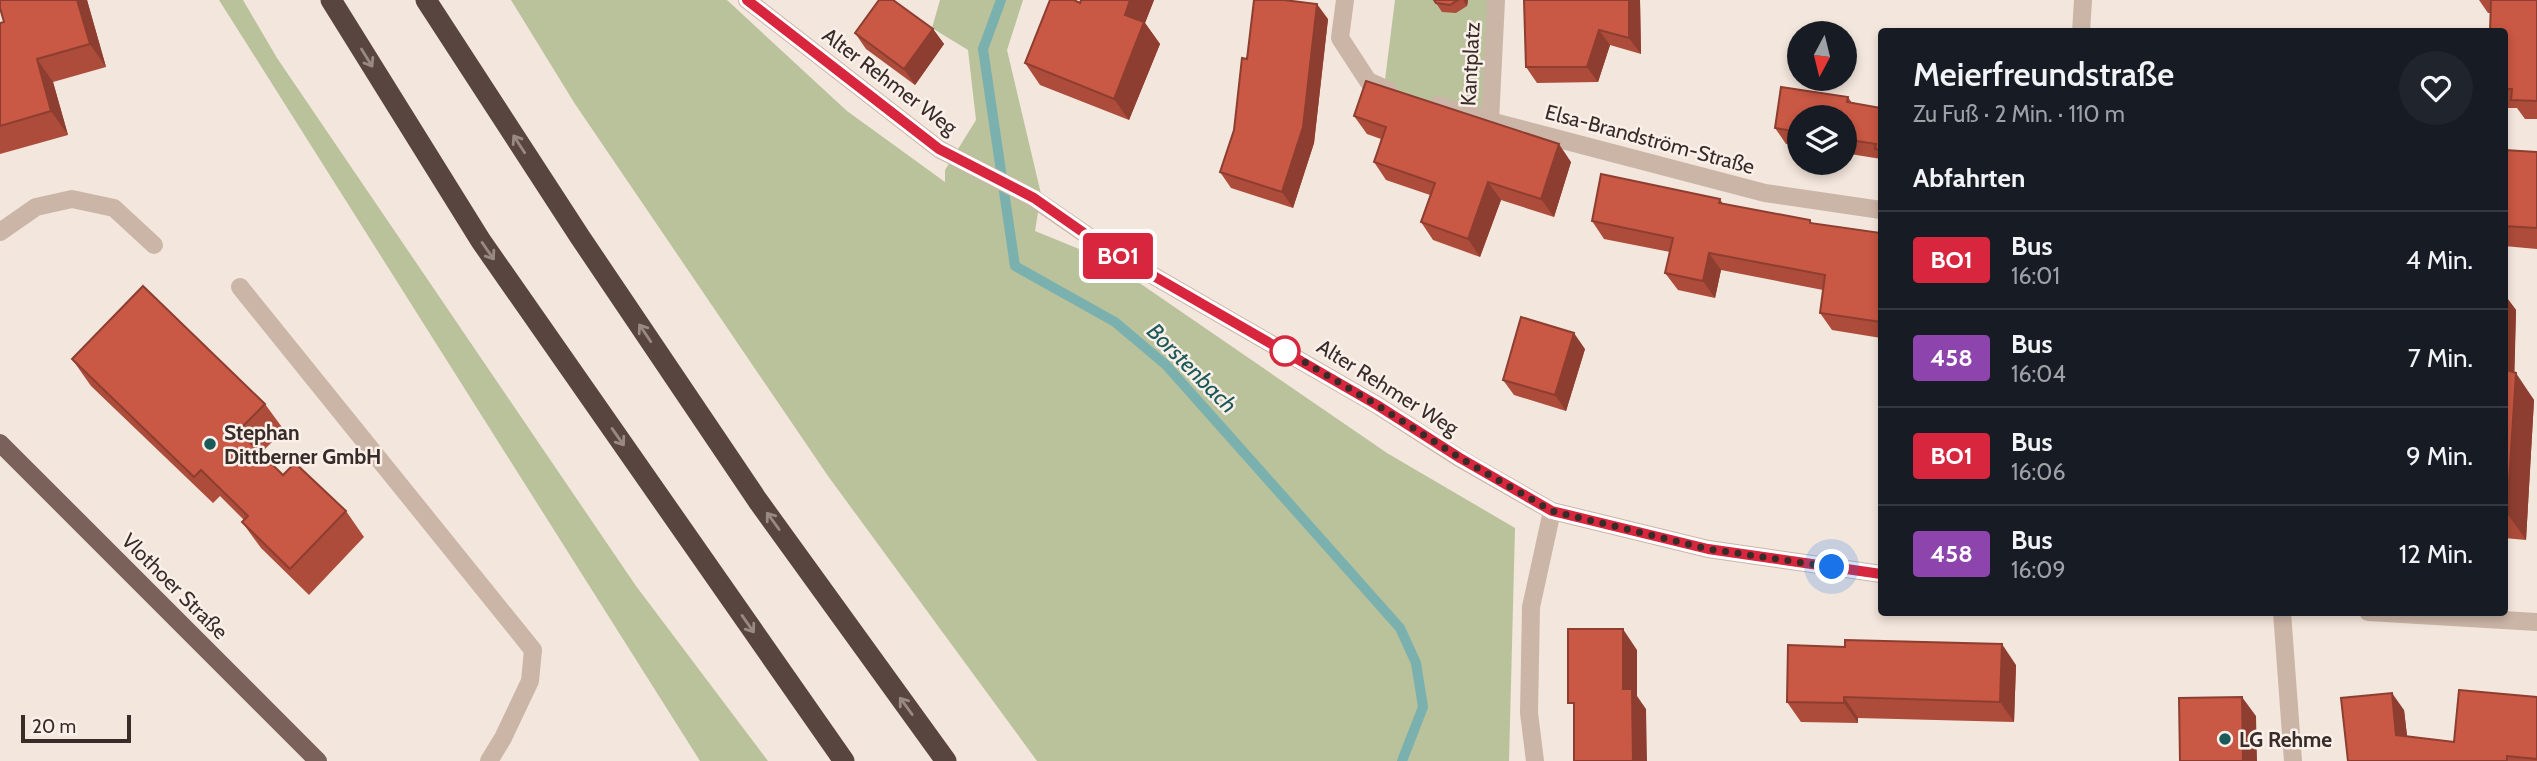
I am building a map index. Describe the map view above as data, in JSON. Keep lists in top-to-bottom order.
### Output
{
  "streets": {
    "main road": ["Vlothoer Straße"],
    "street": ["Kantplatz", "Alter Rehmer Weg", "Elsa-Brandström-Straße"]
  },
  "crossings": [
    ["Kantplatz", "Elsa-Brandström-Straße"]
  ],
  "water": ["Borstenbach"],
  "places": ["Stephan Dittberner GmbH", "LG Rehme"],
  "lines": ["bus line BO1"],
  "scale_bar": "20 m",
  "north": "bottom",
  "page": {
    "on_map": "BO1",
    "heading": [
      ["Meierfreundstraße", "Zu Fuß · 2 Min. · 110 m"],
      "Abfahrten"
    ],
    "list": [
      {
        "mark": "BO1",
        "name": "Bus",
        "note": "16:01",
        "value": "4 Min."
      },
      {
        "mark": "458",
        "name": "Bus",
        "note": "16:04",
        "value": "7 Min."
      },
      {
        "mark": "BO1",
        "name": "Bus",
        "note": "16:06",
        "value": "9 Min."
      },
      {
        "mark": "458",
        "name": "Bus",
        "note": "16:09",
        "value": "12 Min."
      }
    ],
    "scale": "20 m"
  }
}
